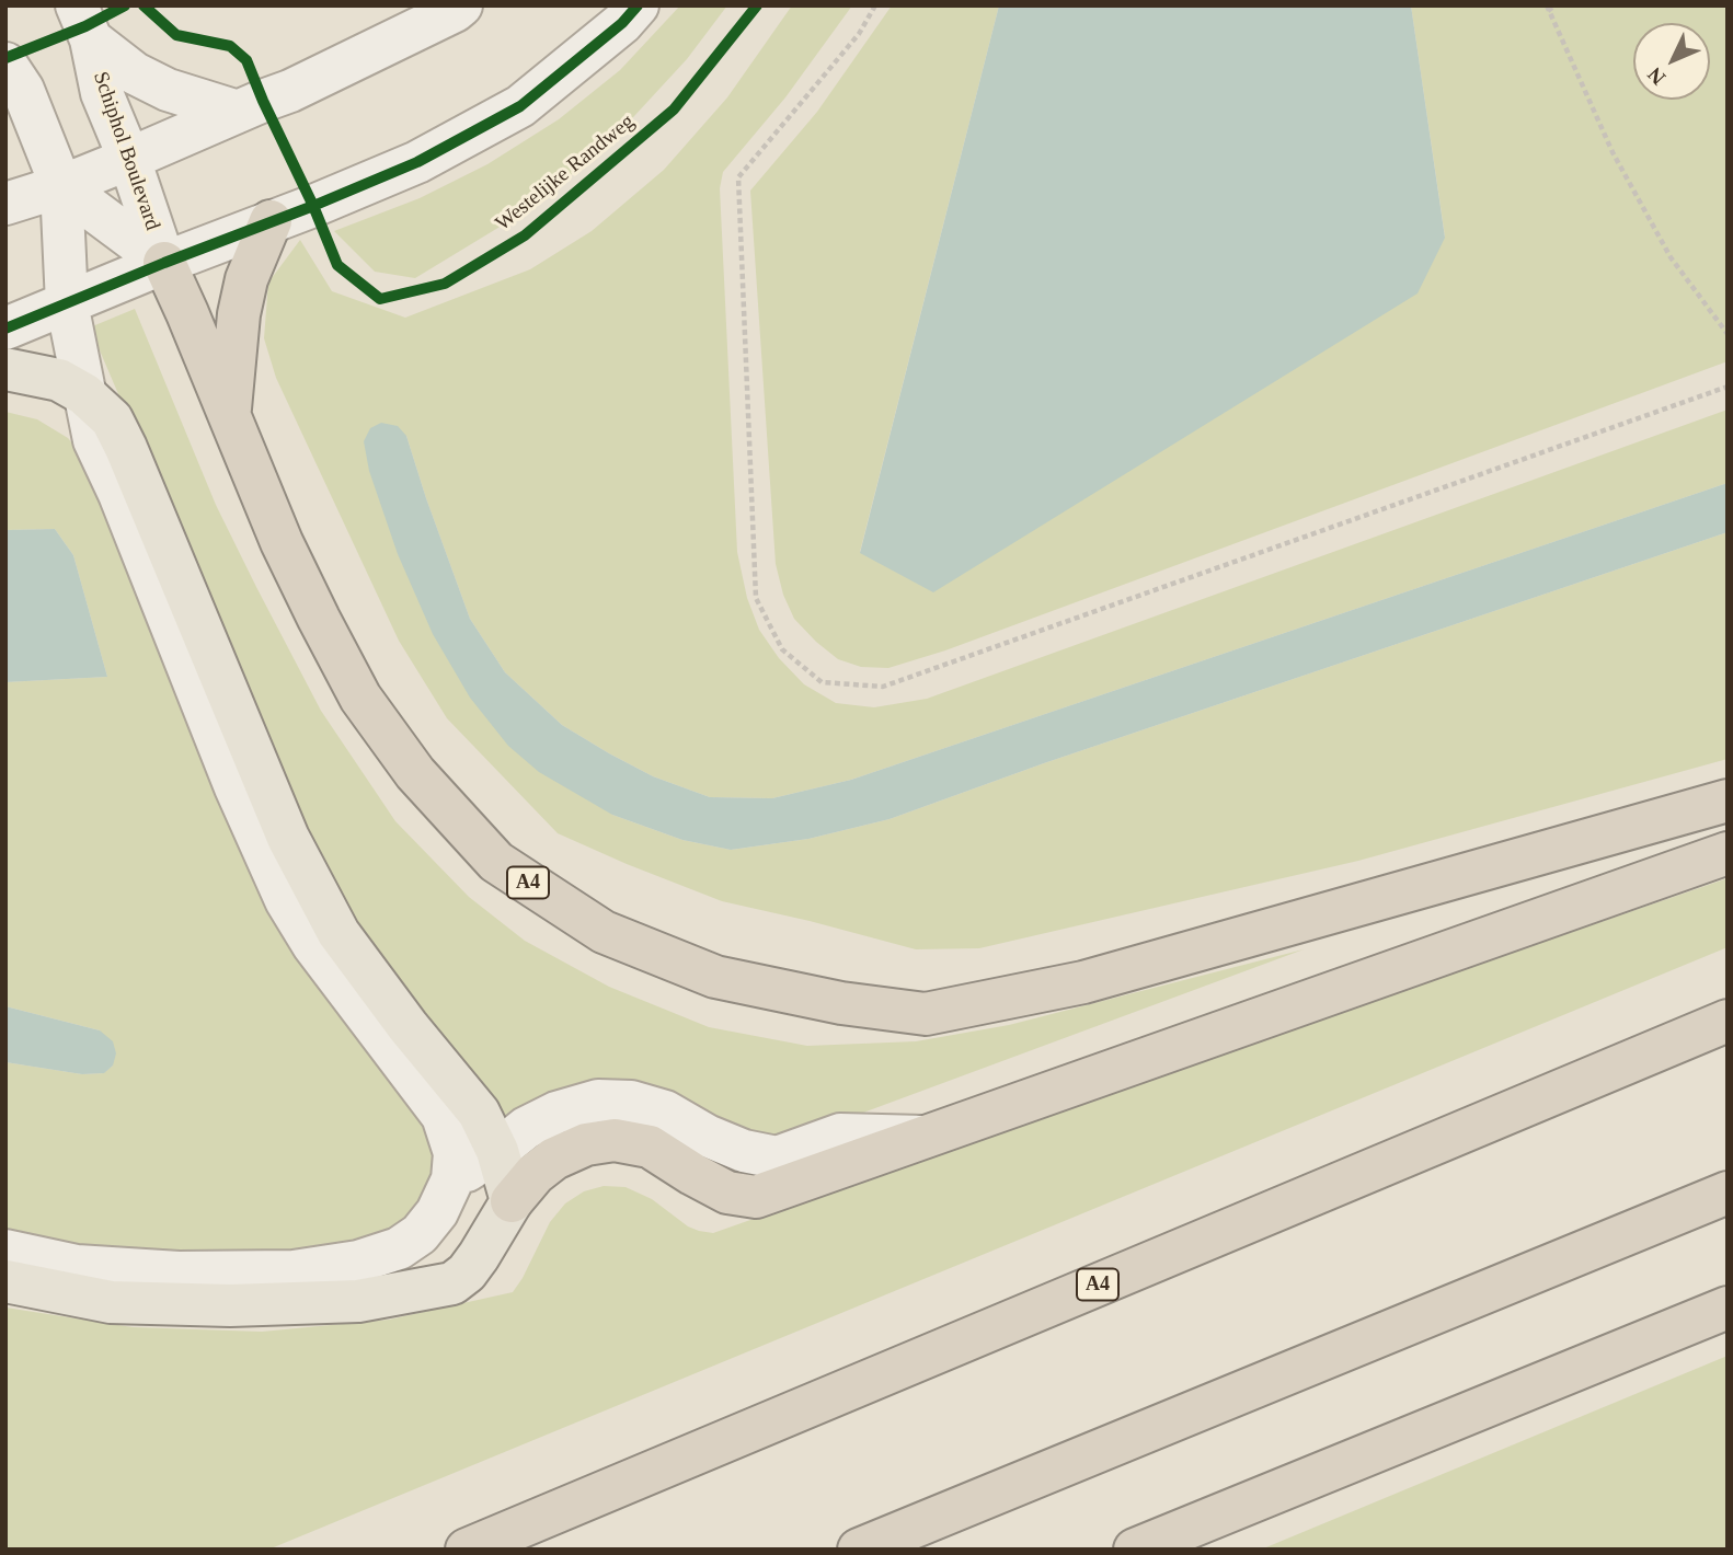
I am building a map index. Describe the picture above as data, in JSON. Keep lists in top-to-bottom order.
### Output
{
  "streets": {
    "highway": ["A4"],
    "street": ["Schiphol Boulevard"],
    "cycle path": ["Westelijke Randweg"]
  },
  "crossings": [
    ["Schiphol Boulevard", "A4"]
  ],
  "north": "bottom left"
}
